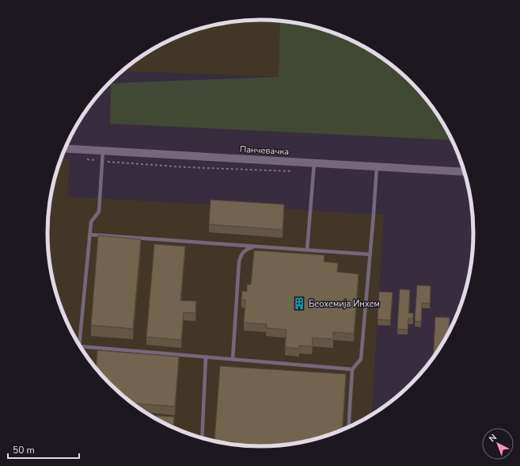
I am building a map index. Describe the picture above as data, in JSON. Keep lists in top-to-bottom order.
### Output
{
  "streets": {
    "street": ["Панчевачка"]
  },
  "places": {
    "building": ["Беохемија Инхем"]
  },
  "scale_bar": "50 m",
  "north": "top left"
}
